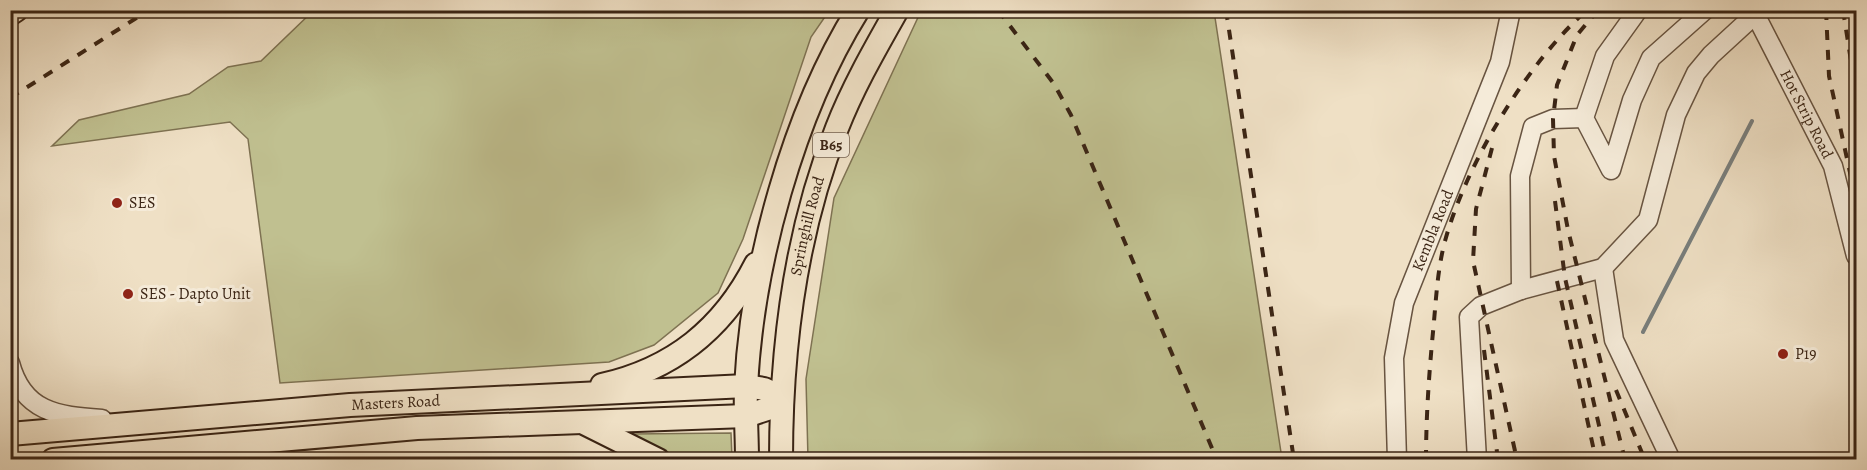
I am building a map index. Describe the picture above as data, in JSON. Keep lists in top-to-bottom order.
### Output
{
  "streets": {
    "main road": ["B65", "Springhill Road", "Masters Road"],
    "street": ["Hot Strip Road", "Kembla Road"]
  },
  "crossings": [
    ["Springhill Road", "Masters Road"]
  ],
  "places": ["SES", "SES - Dapto Unit", "P19"]
}
